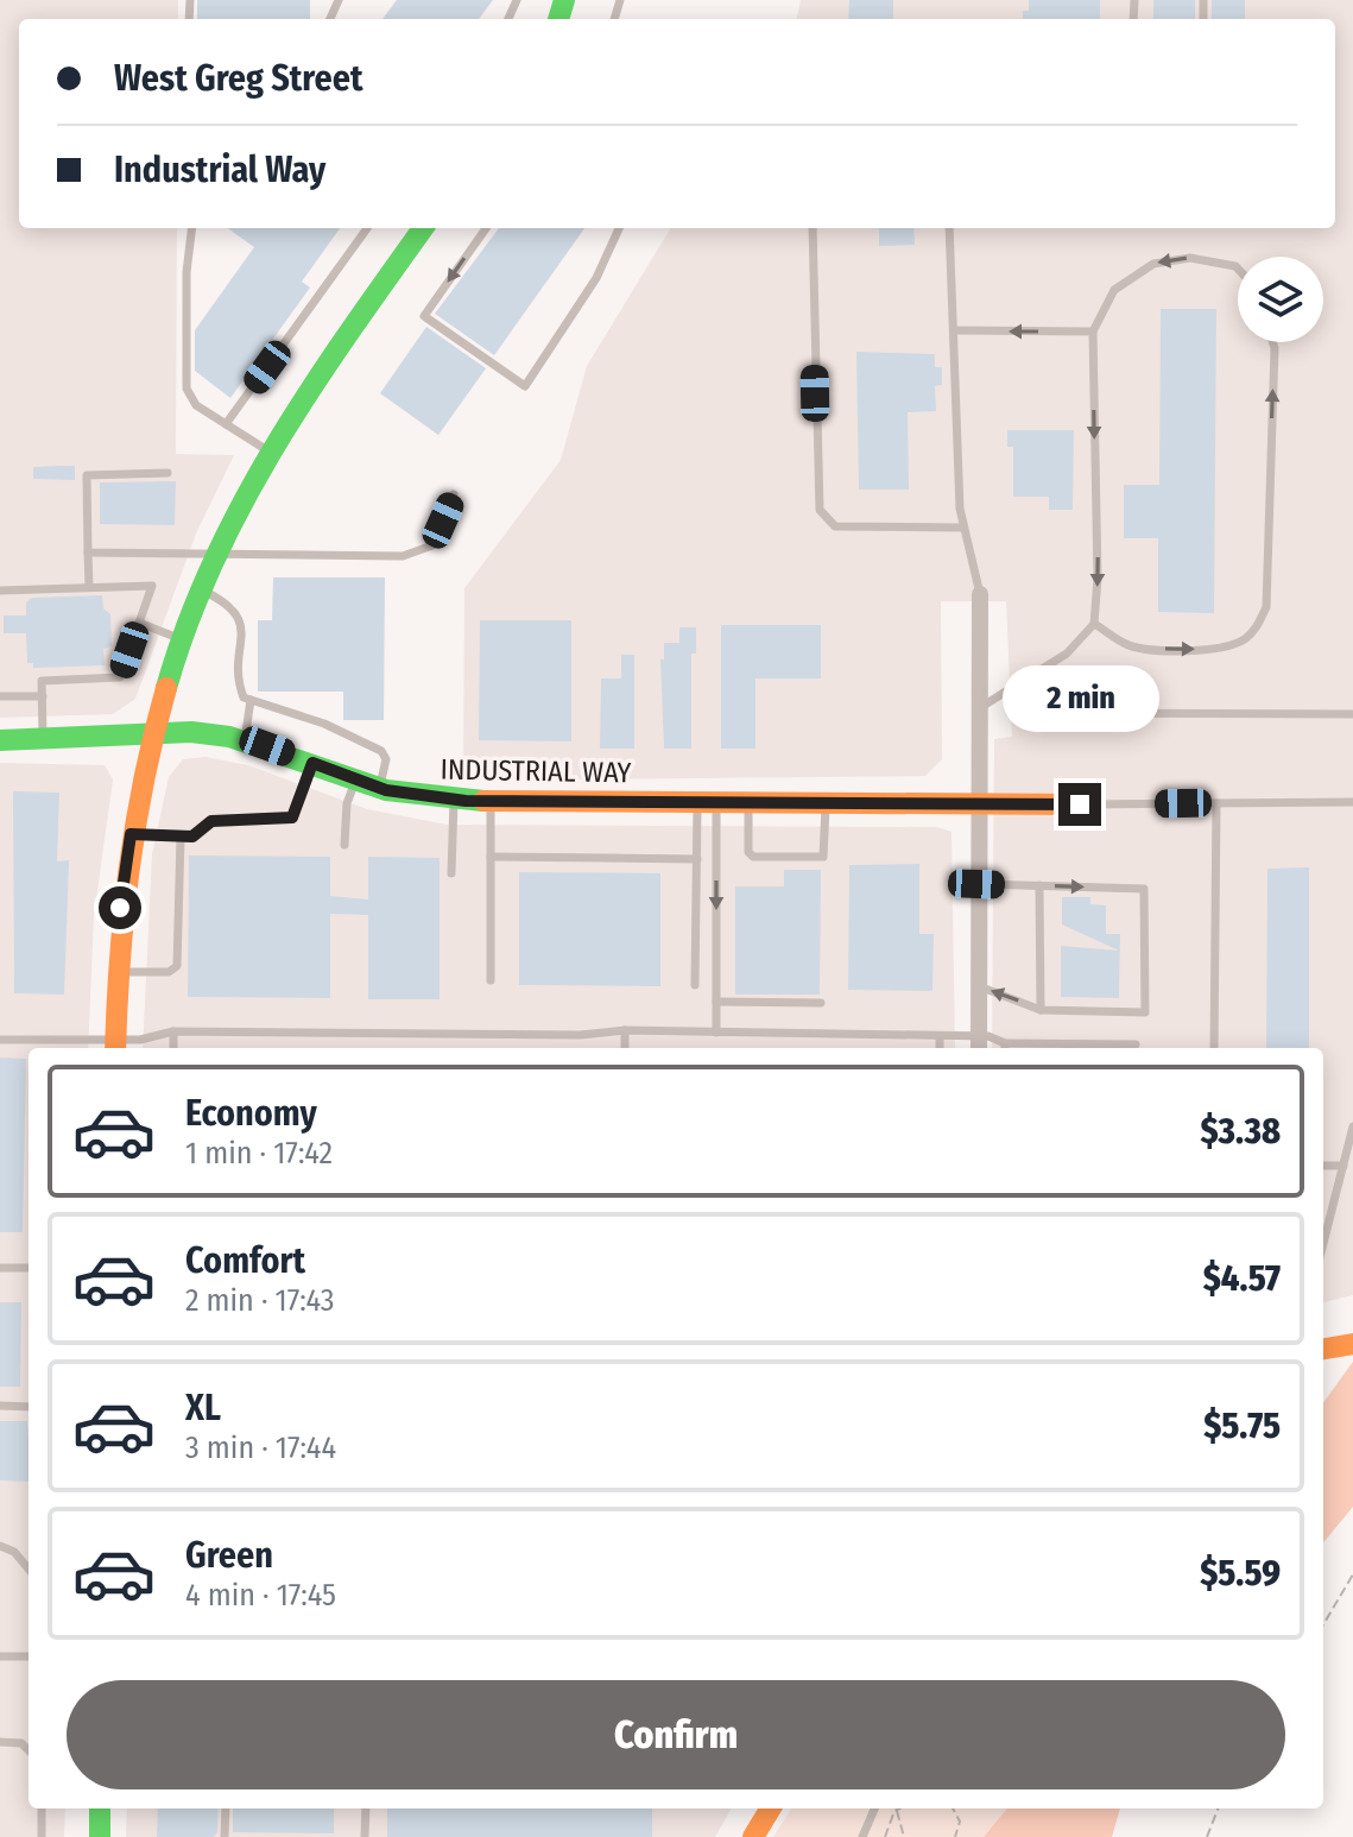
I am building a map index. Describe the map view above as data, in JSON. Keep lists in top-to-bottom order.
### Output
{
  "streets": {
    "street": ["INDUSTRIAL WAY"]
  },
  "page": {
    "banner": ["West Greg Street", "Industrial Way"],
    "bubble": "2 min",
    "list": [
      {
        "name": "Economy",
        "note": "1 min · 17:42",
        "value": "$3.38"
      },
      {
        "name": "Comfort",
        "note": "2 min · 17:43",
        "value": "$4.57"
      },
      {
        "name": "XL",
        "note": "3 min · 17:44",
        "value": "$5.75"
      },
      {
        "name": "Green",
        "note": "4 min · 17:45",
        "value": "$5.59"
      }
    ],
    "buttons": "Confirm"
  }
}
